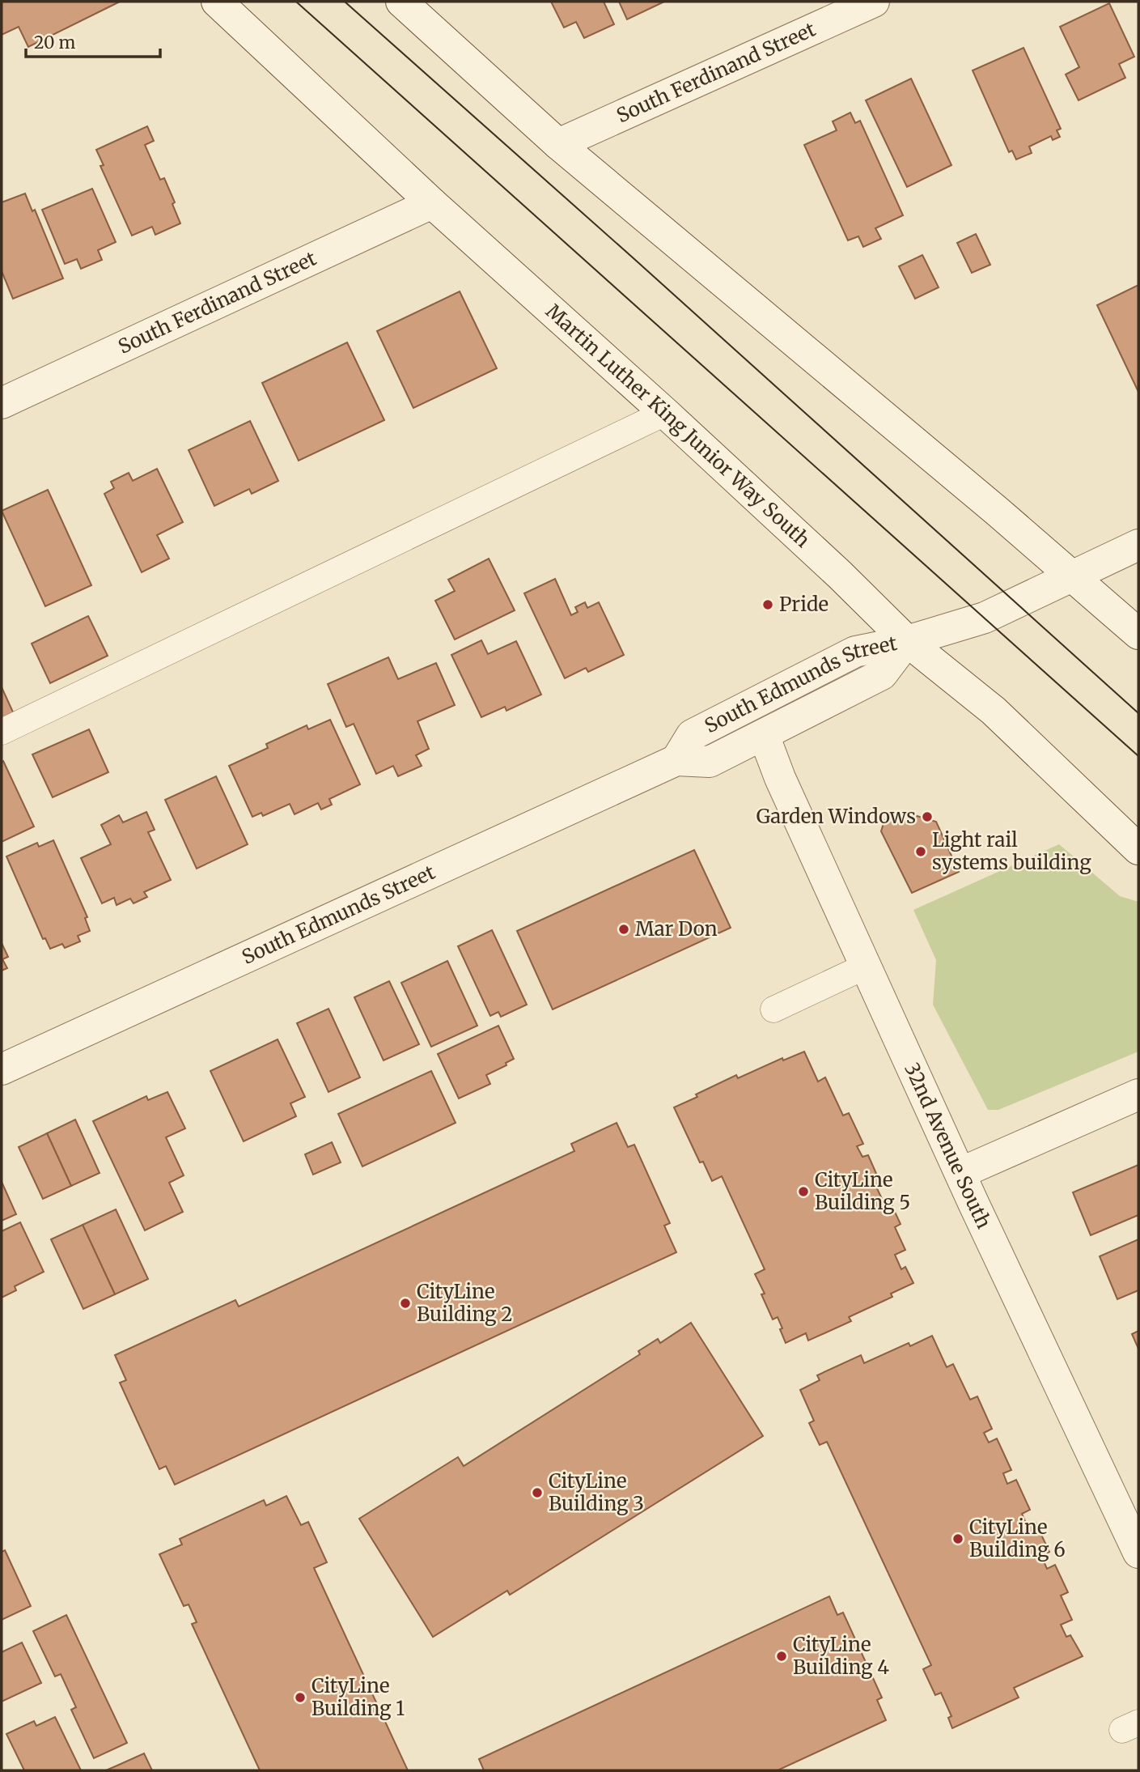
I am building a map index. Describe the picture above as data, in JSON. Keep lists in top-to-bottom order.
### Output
{
  "streets": {
    "street": [
      "South Ferdinand Street",
      "Martin Luther King Junior Way South",
      "South Edmunds Street",
      "32nd Avenue South"
    ]
  },
  "crossings": [
    ["South Ferdinand Street", "Martin Luther King Junior Way South"],
    ["Martin Luther King Junior Way South", "South Edmunds Street"],
    ["South Edmunds Street", "32nd Avenue South"]
  ],
  "places": [
    "Pride",
    "Garden Windows",
    "Light rail systems building",
    "Mar Don",
    "CityLine Building 5",
    "CityLine Building 2",
    "CityLine Building 3",
    "CityLine Building 6",
    "CityLine Building 4",
    "CityLine Building 1"
  ],
  "scale_bar": "20 m"
}
